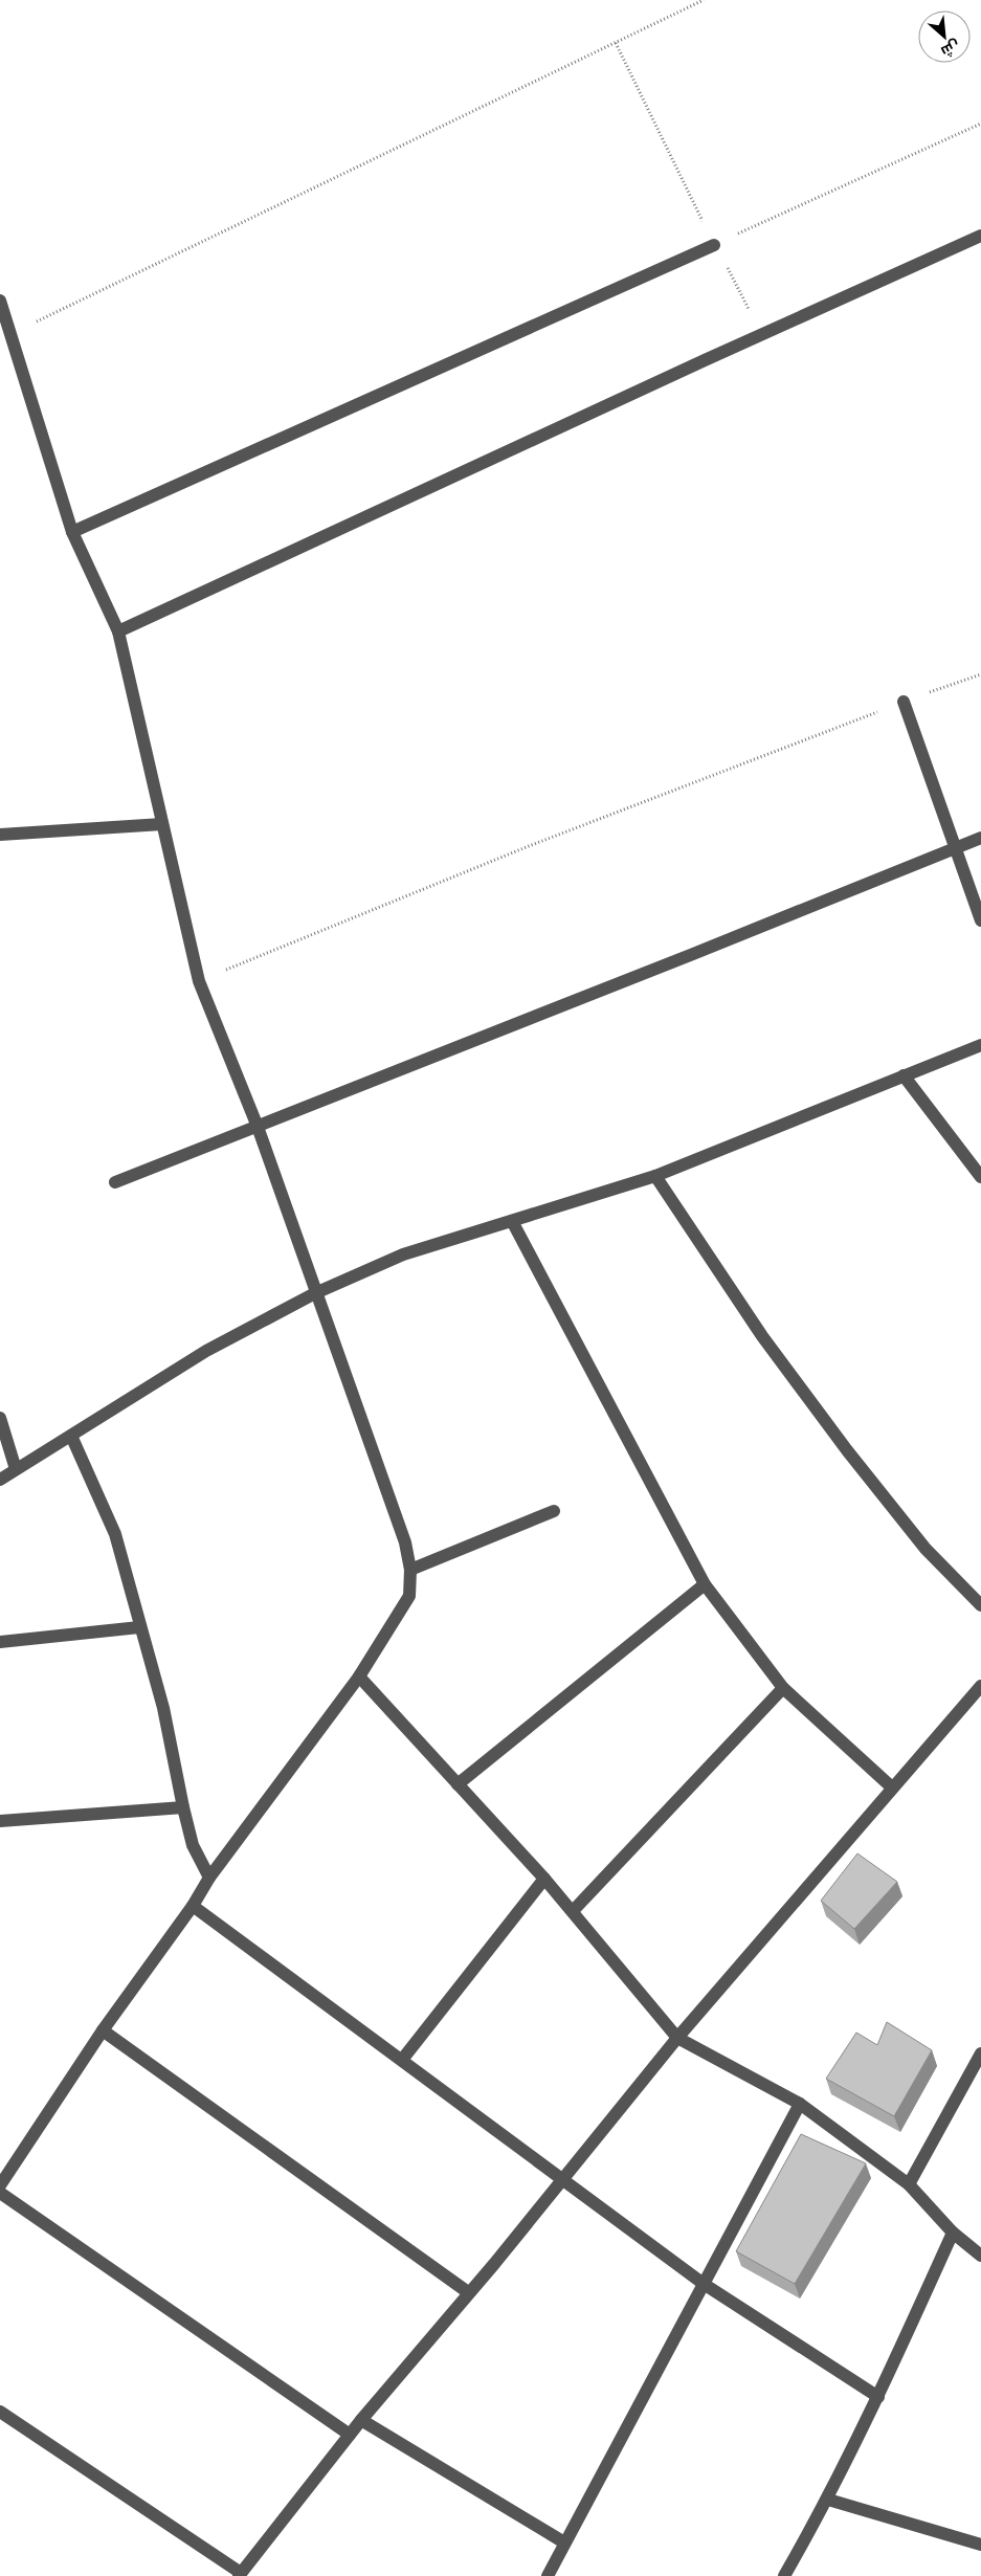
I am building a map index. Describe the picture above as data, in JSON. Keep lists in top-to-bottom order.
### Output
{
  "north": "bottom right"
}
